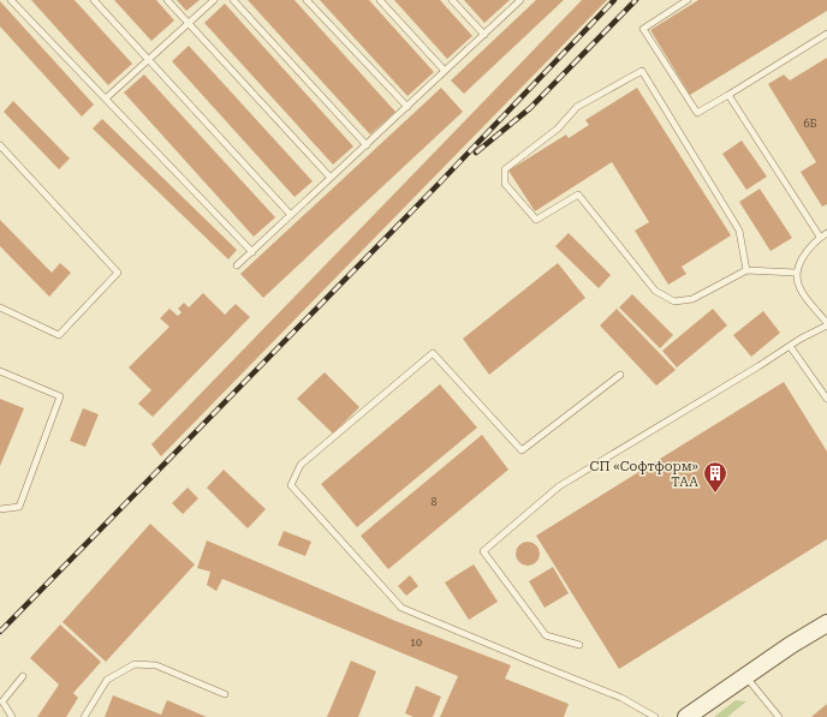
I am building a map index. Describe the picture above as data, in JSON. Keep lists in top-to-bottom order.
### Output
{
  "places": {
    "building": ["СП «Софтформ» ТАА"]
  },
  "house_numbers": ["6Б", "8", "10"]
}
